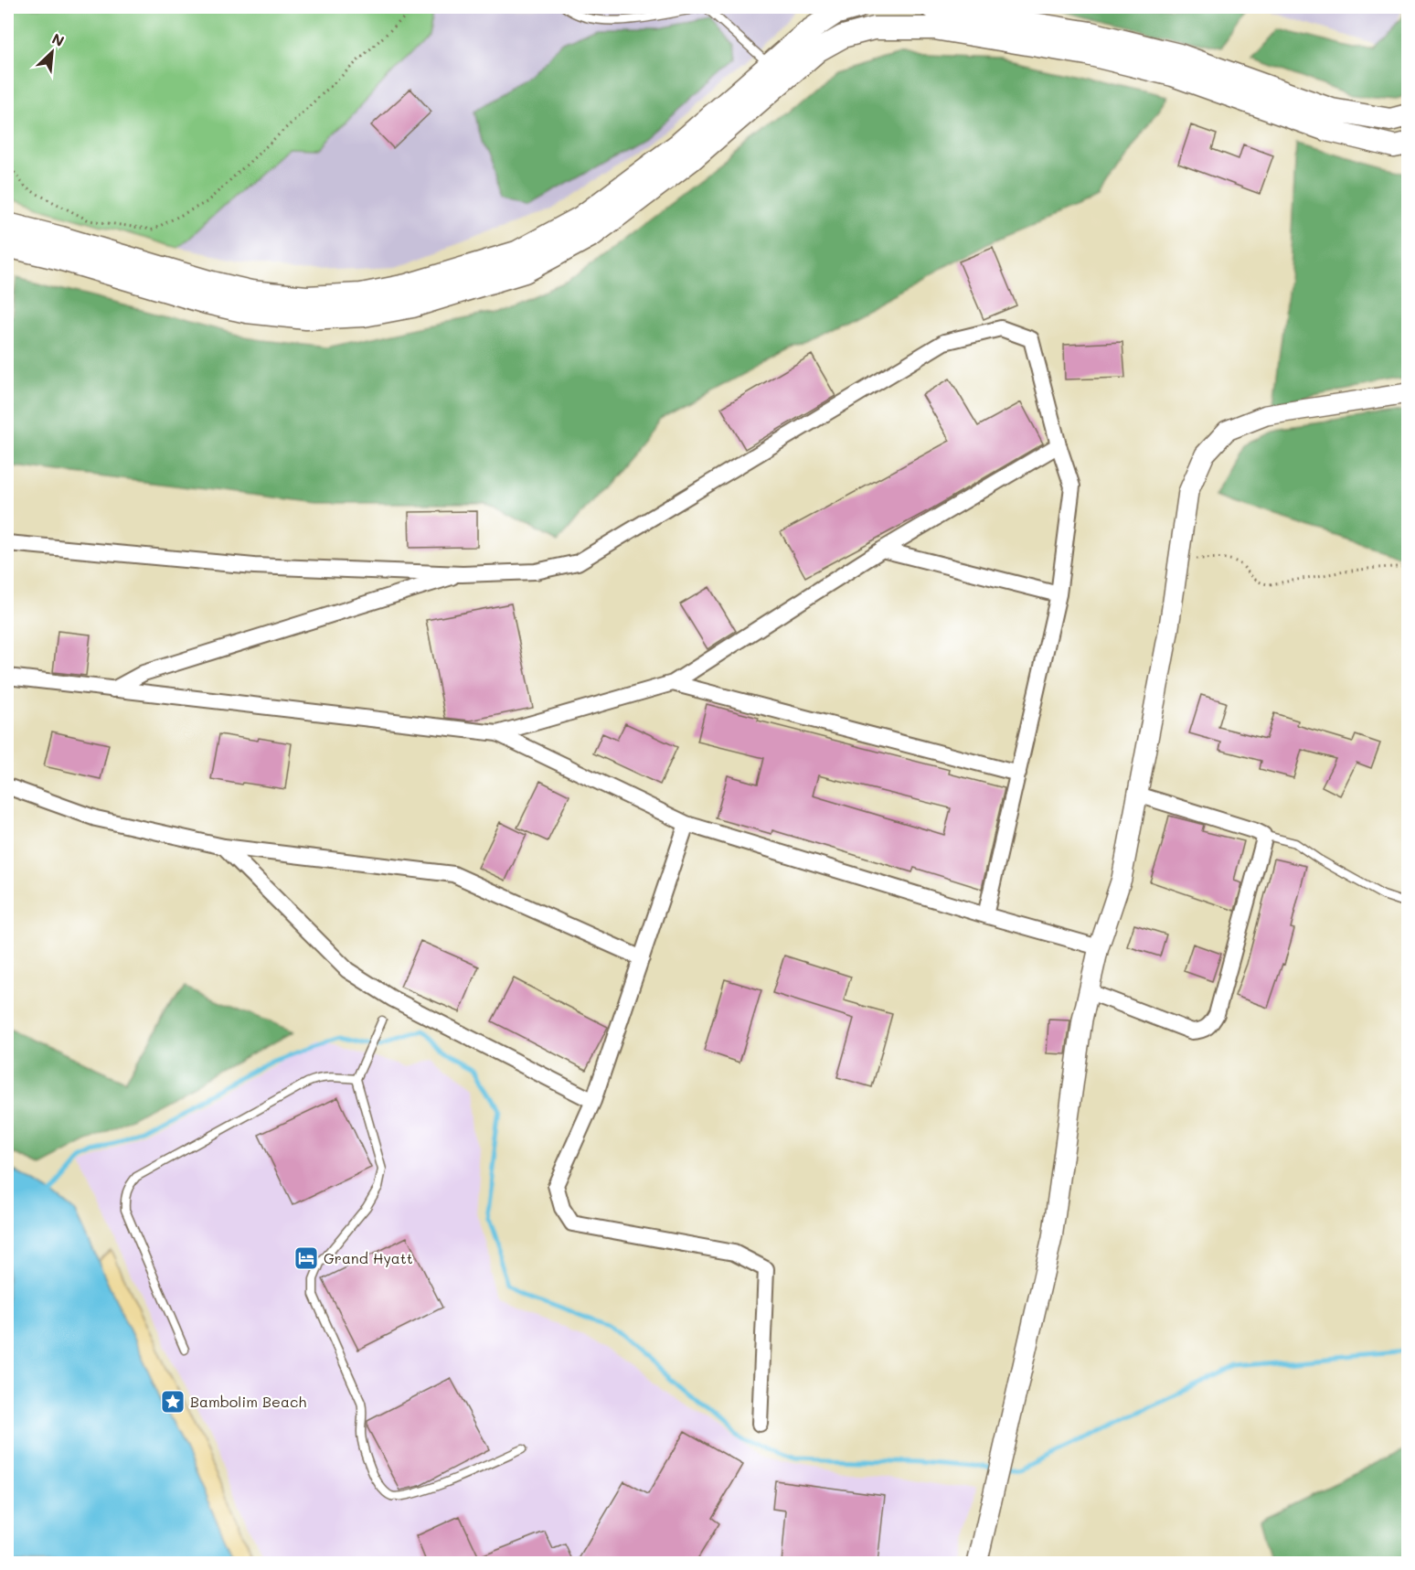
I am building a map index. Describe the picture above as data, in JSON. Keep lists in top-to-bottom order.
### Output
{
  "places": {
    "hotel": ["Grand Hyatt"],
    "place": ["Bambolim Beach"]
  },
  "north": "top right"
}
